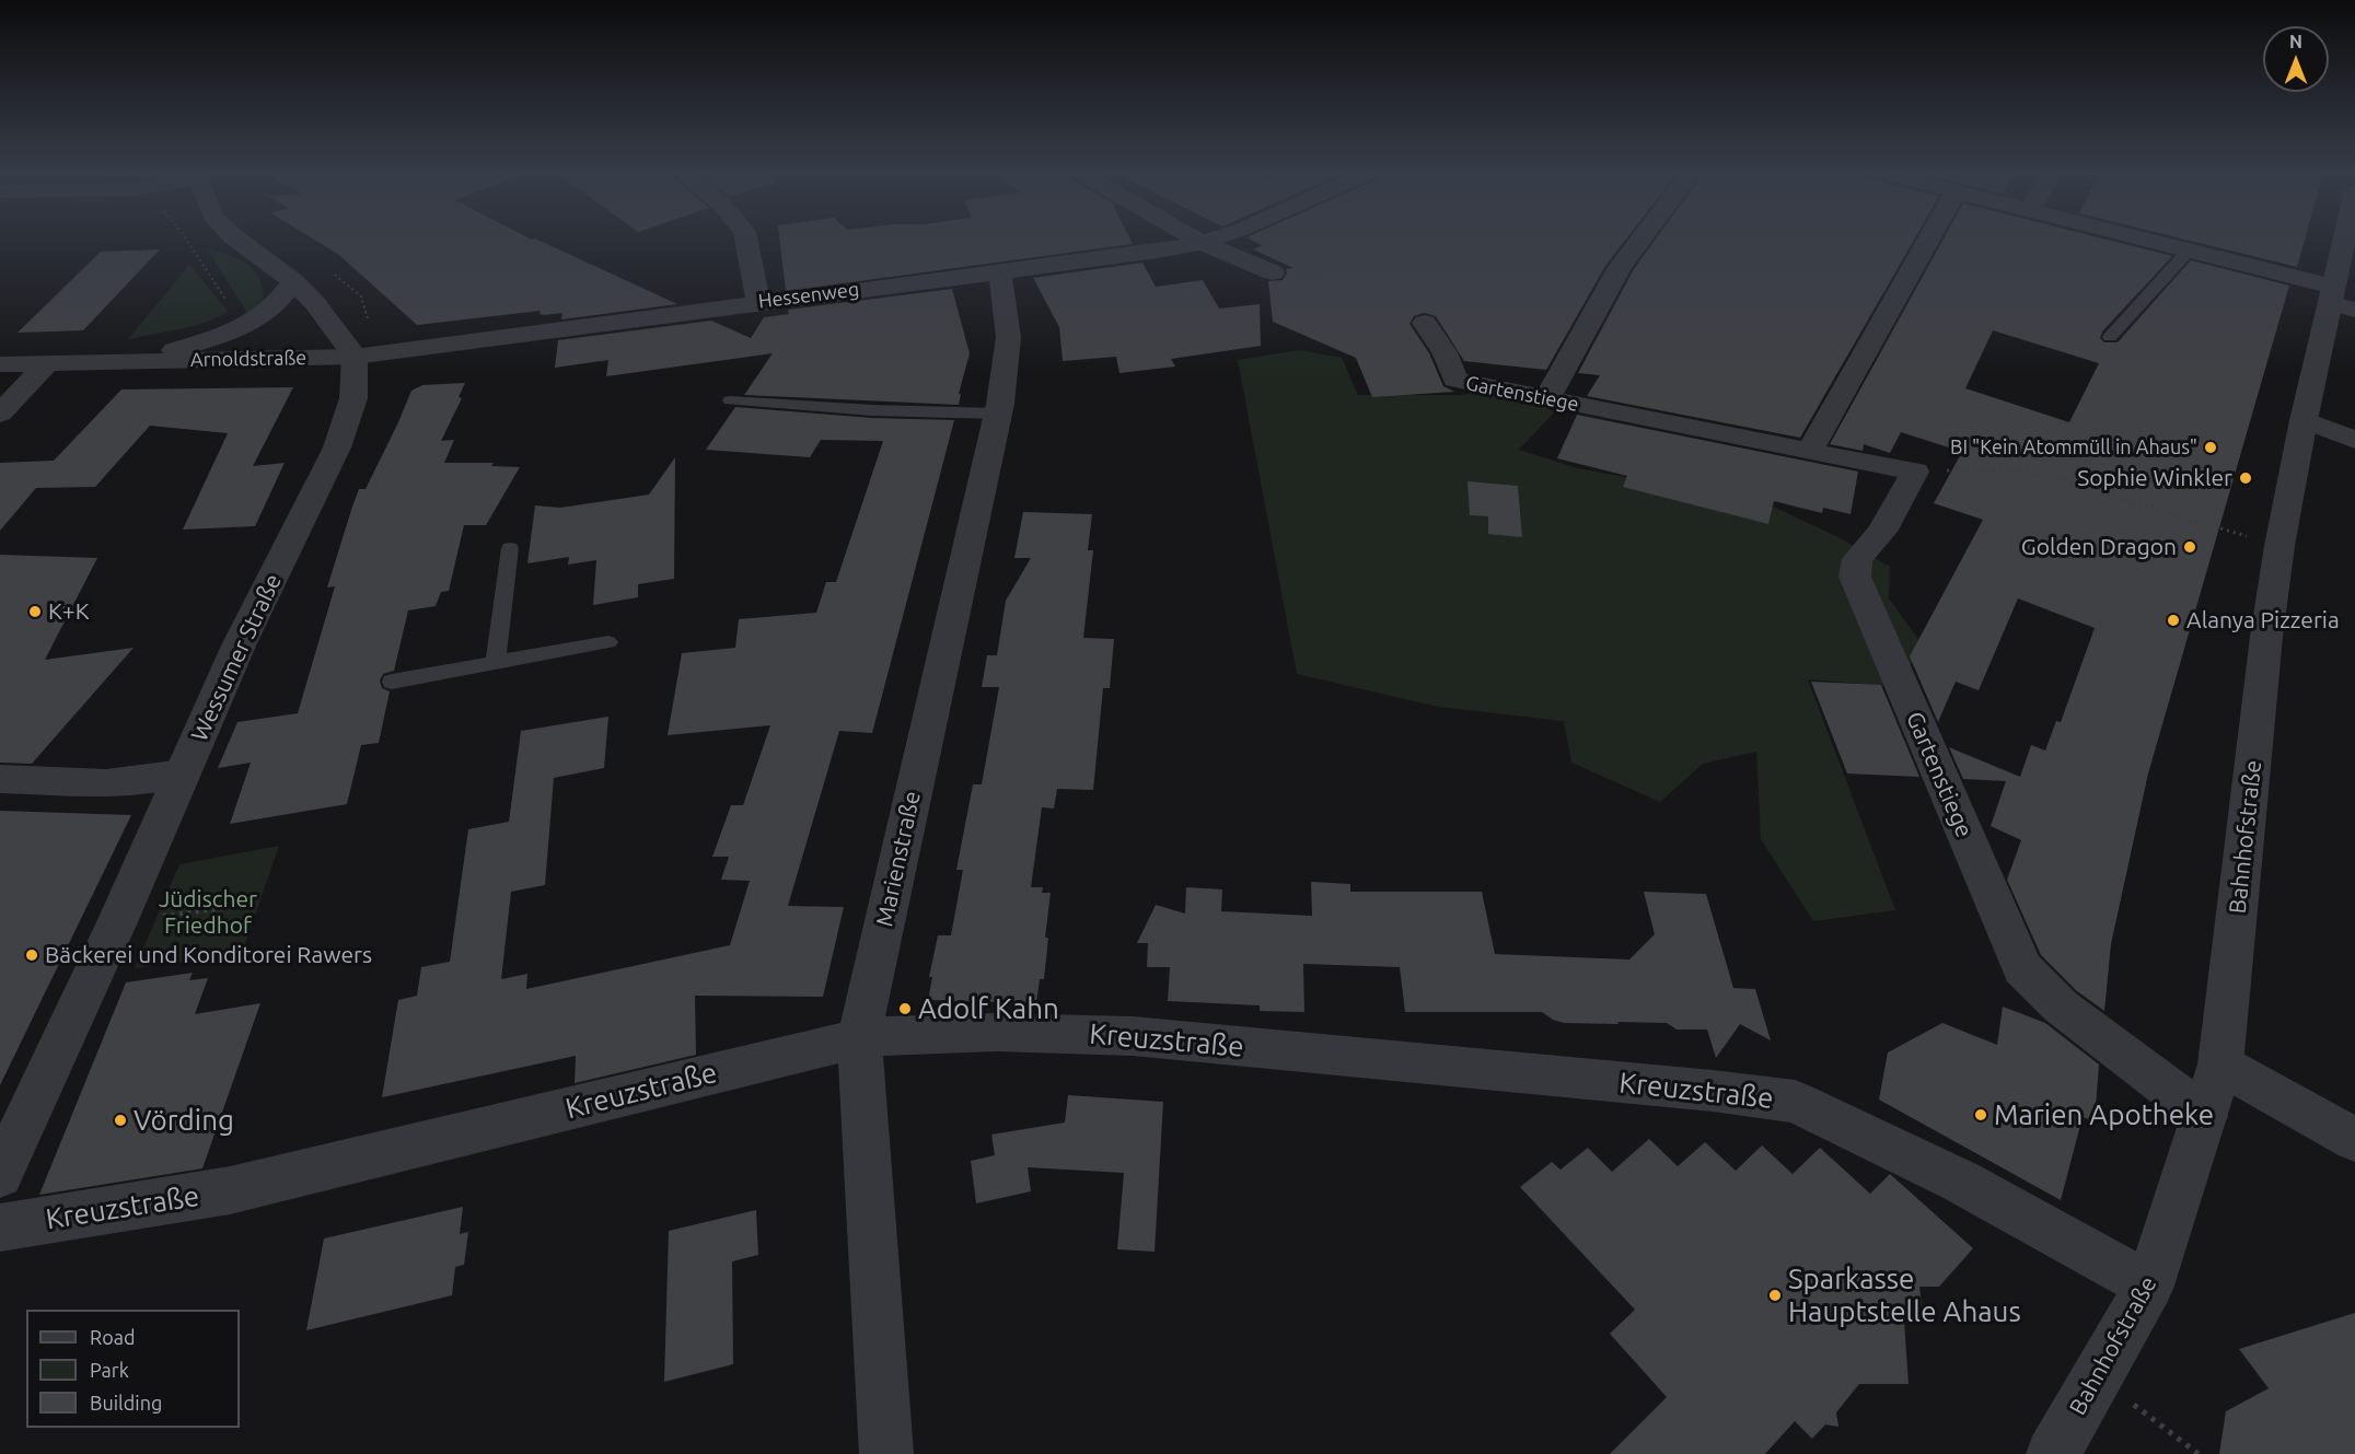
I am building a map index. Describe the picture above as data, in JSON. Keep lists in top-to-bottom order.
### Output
{
  "streets": {
    "street": [
      "Hessenweg",
      "Arnoldstraße",
      "Gartenstiege",
      "Wessumer Straße",
      "Bahnhofstraße",
      "Marienstraße",
      "Kreuzstraße"
    ]
  },
  "crossings": [
    ["Hessenweg", "Arnoldstraße"],
    ["Hessenweg", "Wessumer Straße"],
    ["Hessenweg", "Marienstraße"],
    ["Arnoldstraße", "Wessumer Straße"],
    ["Gartenstiege", "Bahnhofstraße"],
    ["Bahnhofstraße", "Kreuzstraße"],
    ["Marienstraße", "Kreuzstraße"]
  ],
  "parks": ["Jüdischer Friedhof"],
  "places": [
    "BI \"Kein Atommüll in Ahaus\"",
    "Sophie Winkler",
    "Golden Dragon",
    "K+K",
    "Alanya Pizzeria",
    "Bäckerei und Konditorei Rawers",
    "Adolf Kahn",
    "Marien Apotheke",
    "Vörding",
    "Sparkasse Hauptstelle Ahaus"
  ],
  "legend": ["Road", "Park", "Building"],
  "north": "top"
}
